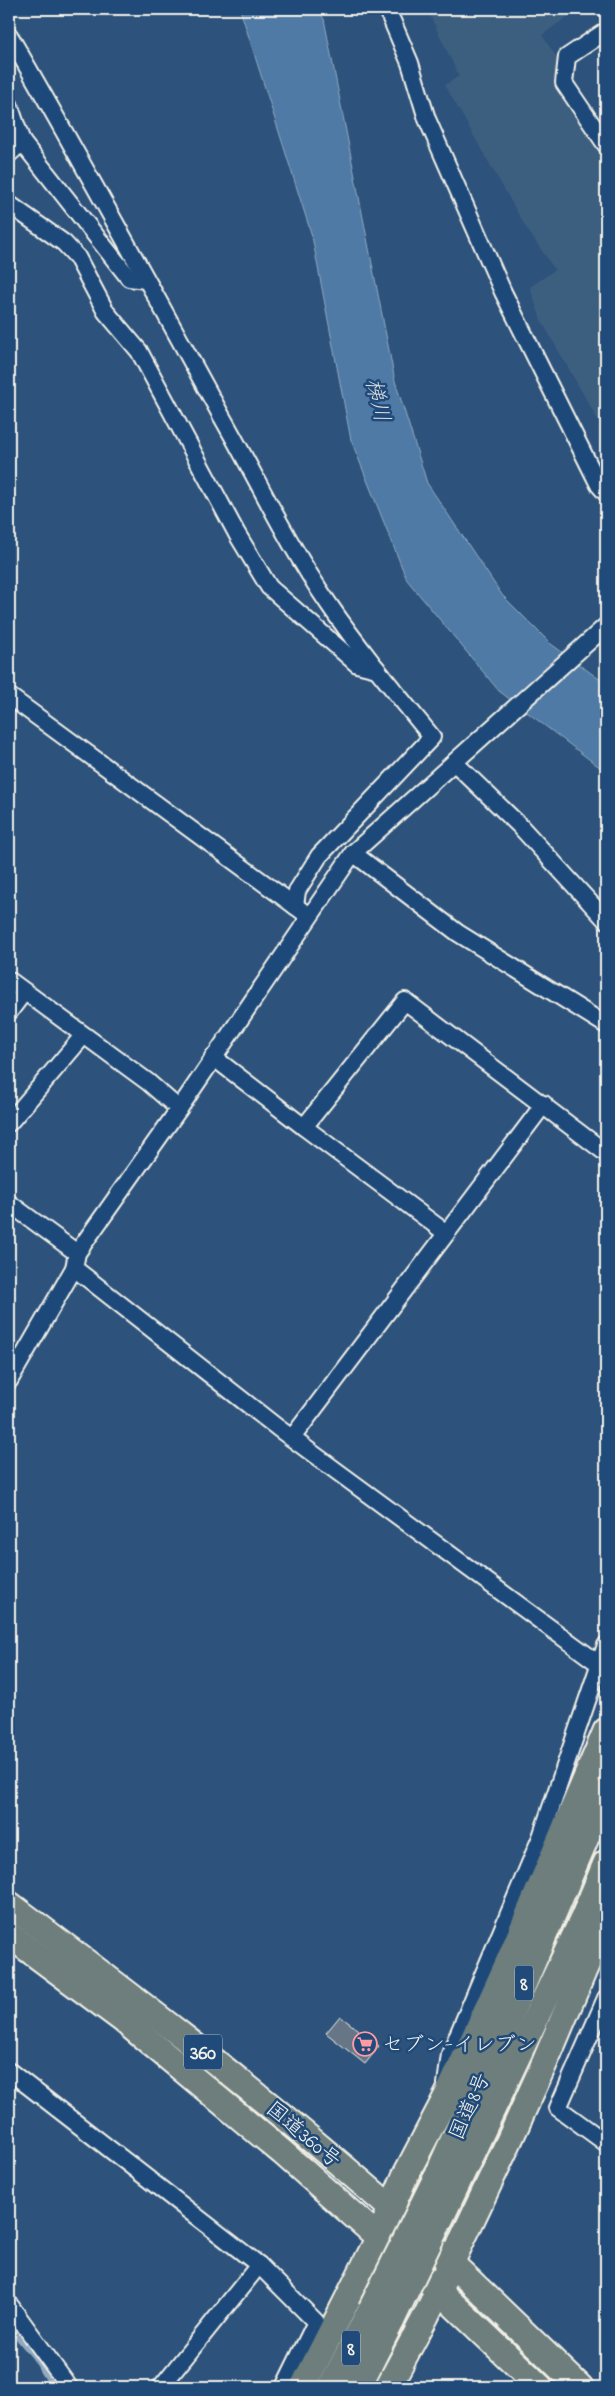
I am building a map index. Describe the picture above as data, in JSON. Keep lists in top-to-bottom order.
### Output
{
  "streets": {
    "highway": [
      "8",
      "360",
      "国道8号",
      "国道360号"
    ]
  },
  "water": ["梯川"],
  "places": {
    "supermarket": ["セブン-イレブン"]
  }
}
